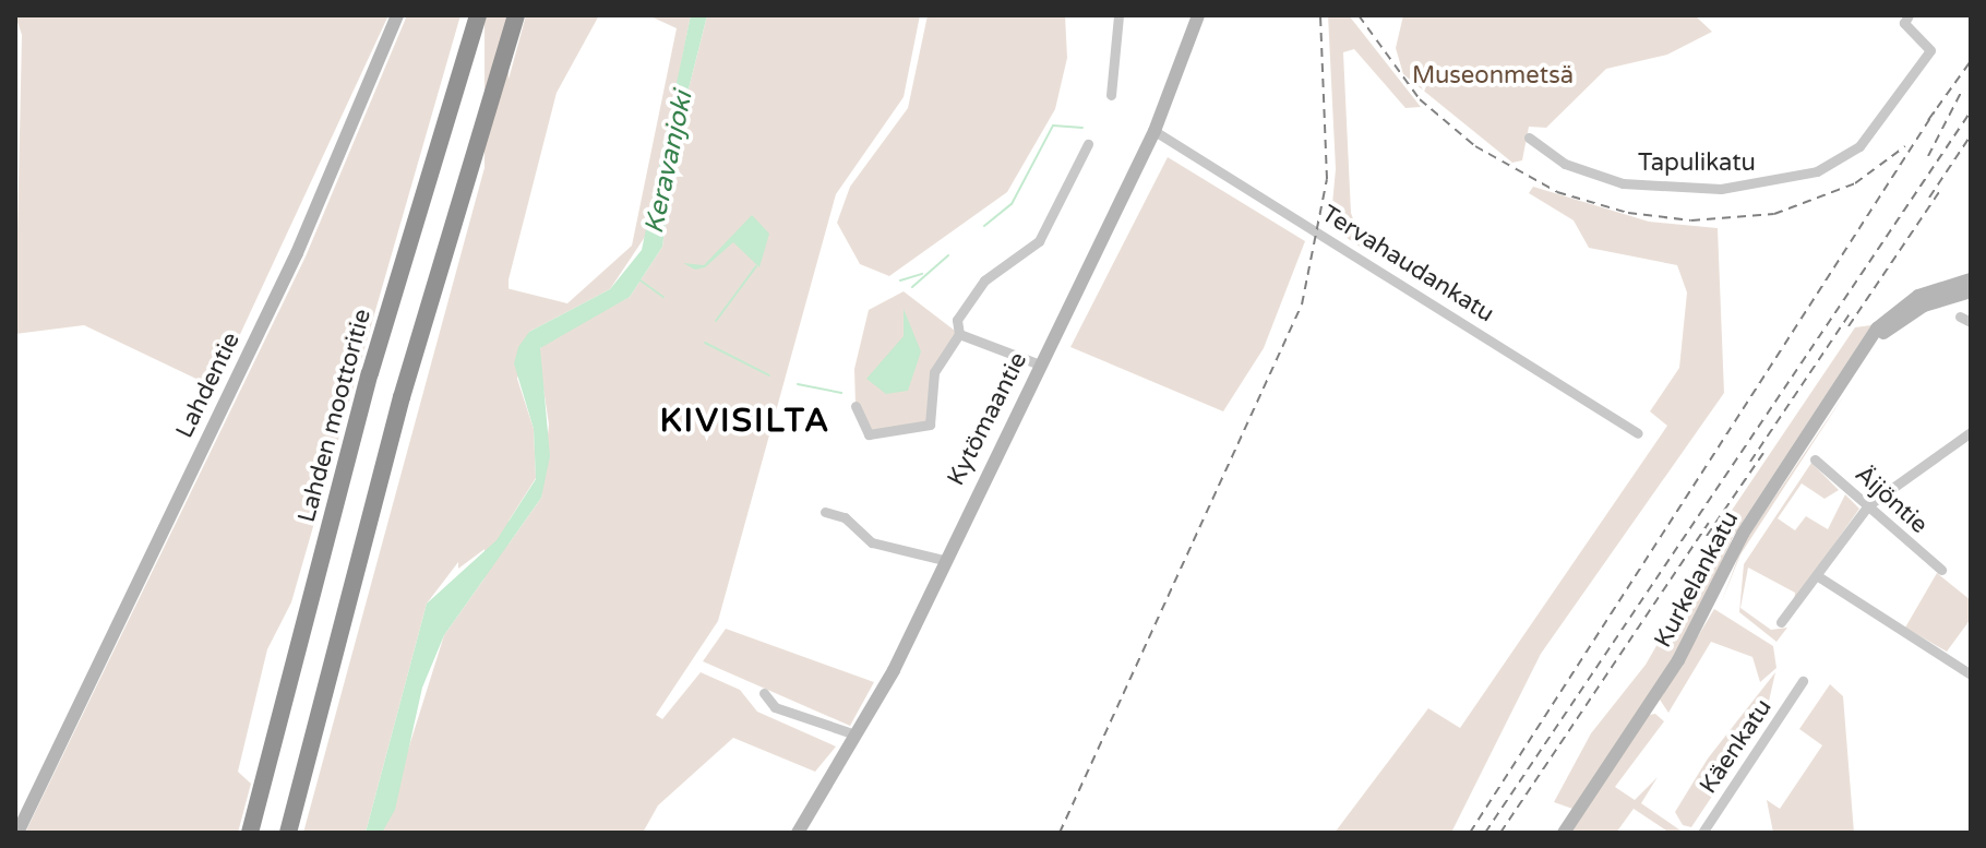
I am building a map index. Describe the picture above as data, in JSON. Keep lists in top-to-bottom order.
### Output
{
  "streets": {
    "highway": ["Lahden moottoritie"],
    "street": [
      "Tapulikatu",
      "Tervahaudankatu",
      "Lahdentie",
      "Kytömaantie",
      "Äijöntie",
      "Kurkelankatu",
      "Käenkatu"
    ]
  },
  "crossings": [
    ["Tervahaudankatu", "Kytömaantie"]
  ],
  "districts": ["KIVISILTA"],
  "water": ["Keravanjoki"],
  "parks": ["Museonmetsä"]
}
